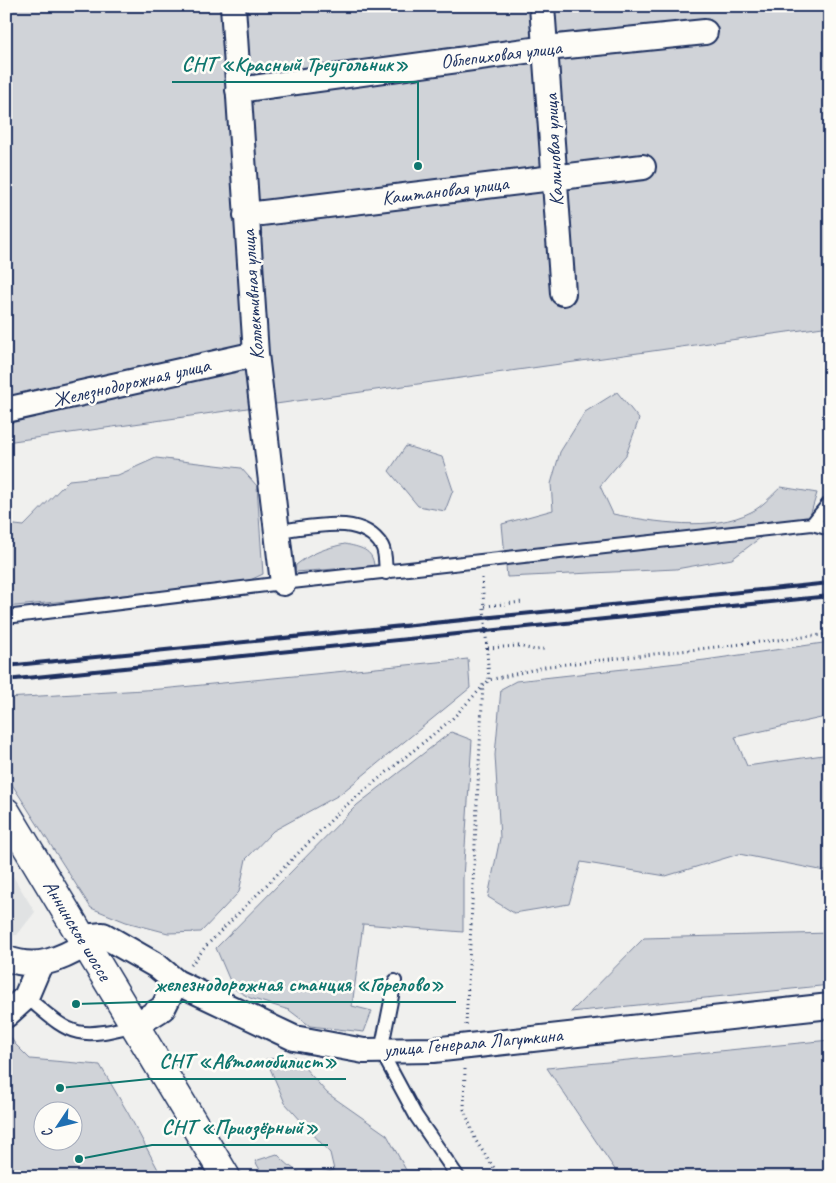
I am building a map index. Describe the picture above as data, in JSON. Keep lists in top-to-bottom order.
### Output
{
  "streets": {
    "main road": ["Аннинское шоссе"],
    "street": [
      "Облепиховая улица",
      "Калиновая улица",
      "Каштановая улица",
      "Коллективная улица",
      "Железнодорожная улица",
      "улица Генерала Лагуткина"
    ]
  },
  "crossings": [
    ["Облепиховая улица", "Калиновая улица"],
    ["Облепиховая улица", "Коллективная улица"],
    ["Калиновая улица", "Каштановая улица"],
    ["Каштановая улица", "Коллективная улица"],
    ["Коллективная улица", "Железнодорожная улица"],
    ["Аннинское шоссе", "улица Генерала Лагуткина"]
  ],
  "places": [
    "СНТ «Красный Треугольник»",
    "железнодорожная станция «Горелово»",
    "СНТ «Автомобилист»",
    "СНТ «Приозёрный»"
  ],
  "north": "bottom left"
}
